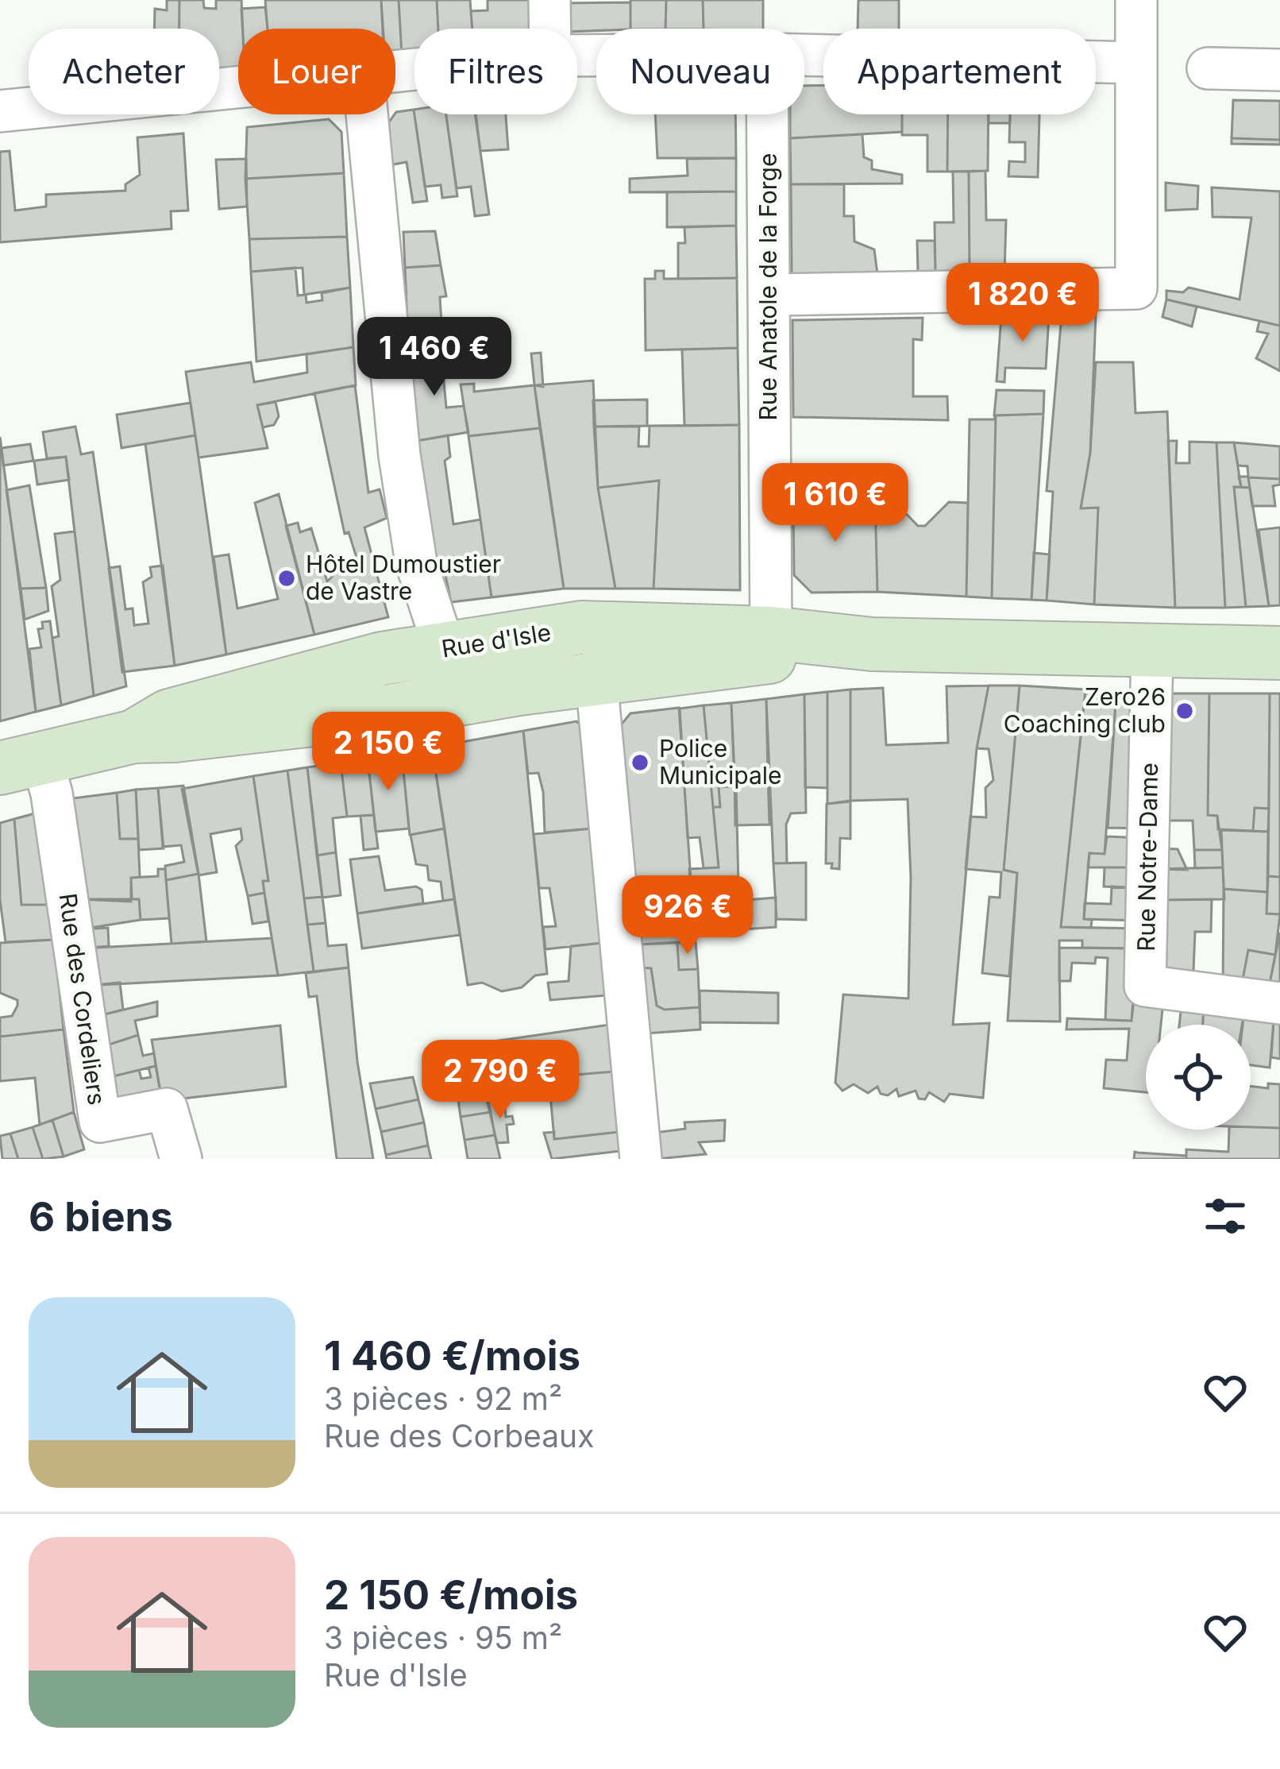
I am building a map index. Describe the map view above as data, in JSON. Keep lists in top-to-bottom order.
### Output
{
  "streets": {
    "street": [
      "Rue Anatole de la Forge",
      "Rue d'Isle",
      "Rue Notre-Dame",
      "Rue des Cordeliers"
    ]
  },
  "crossings": [
    ["Rue Anatole de la Forge", "Rue d'Isle"],
    ["Rue d'Isle", "Rue Notre-Dame"],
    ["Rue d'Isle", "Rue des Cordeliers"]
  ],
  "places": ["Hôtel Dumoustier de Vastre", "Zero26 Coaching club", "Police Municipale"],
  "page": {
    "chip": [
      "Acheter",
      "Louer",
      "Filtres",
      "Nouveau",
      "Appartement"
    ],
    "price": [
      "1 820 €",
      "1 460 €",
      "1 610 €",
      "2 150 €",
      "926 €",
      "2 790 €"
    ],
    "heading": "6 biens",
    "list": [
      {
        "name": "1 460 €/mois",
        "note": "3 pièces · 92 m² · Rue des Corbeaux"
      },
      {
        "name": "2 150 €/mois",
        "note": "3 pièces · 95 m² · Rue d'Isle"
      }
    ]
  }
}
